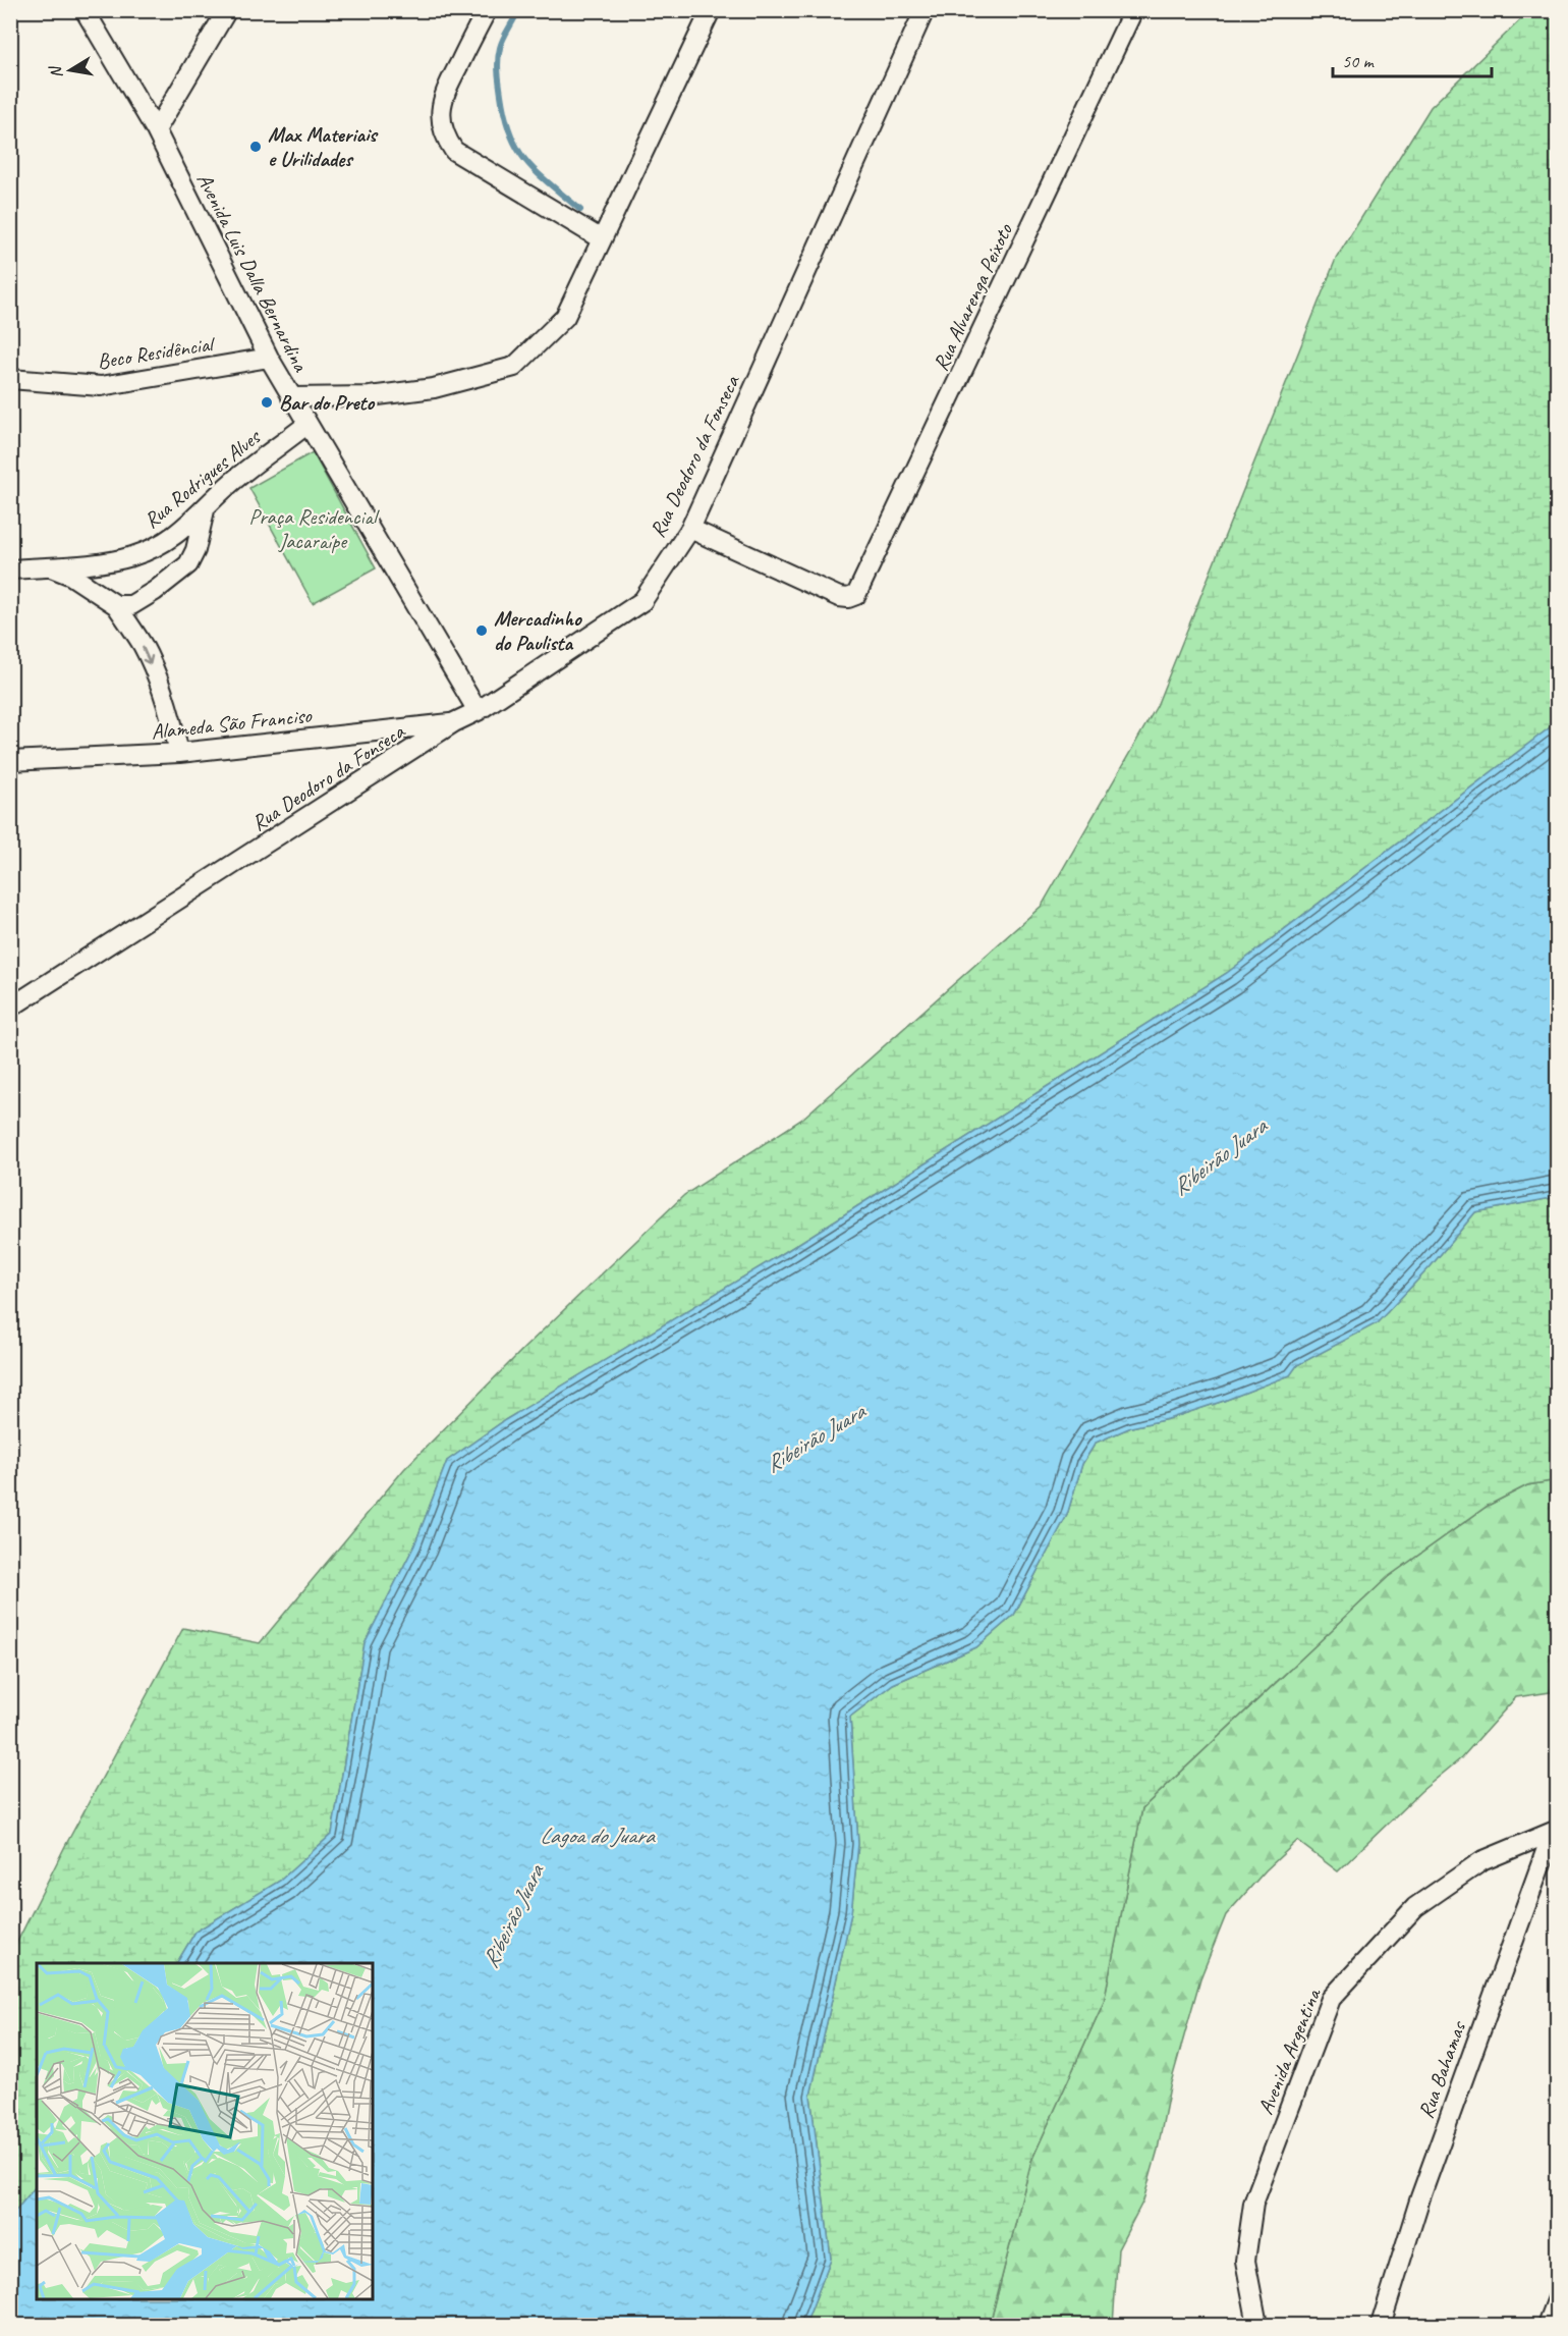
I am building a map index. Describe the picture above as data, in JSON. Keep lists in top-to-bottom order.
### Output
{
  "streets": {
    "street": [
      "Avenida Luis Dalla Bernardina",
      "Rua Alvarenga Peixoto",
      "Beco Residêncial",
      "Rua Deodoro da Fonseca",
      "Rua Rodrigues Alves",
      "Alameda São Franciso",
      "Avenida Argentina",
      "Rua Bahamas"
    ]
  },
  "crossings": [
    ["Avenida Luis Dalla Bernardina", "Beco Residêncial"],
    ["Avenida Luis Dalla Bernardina", "Rua Deodoro da Fonseca"],
    ["Avenida Luis Dalla Bernardina", "Rua Rodrigues Alves"],
    ["Rua Alvarenga Peixoto", "Rua Deodoro da Fonseca"],
    ["Rua Deodoro da Fonseca", "Alameda São Franciso"],
    ["Avenida Argentina", "Rua Bahamas"]
  ],
  "water": ["Ribeirão Juara", "Lagoa do Juara"],
  "parks": ["Praça Residencial Jacaraípe"],
  "places": ["Max Materiais e Urilidades", "Bar do Preto", "Mercadinho do Paulista"],
  "scale_bar": "50 m",
  "north": "left"
}
